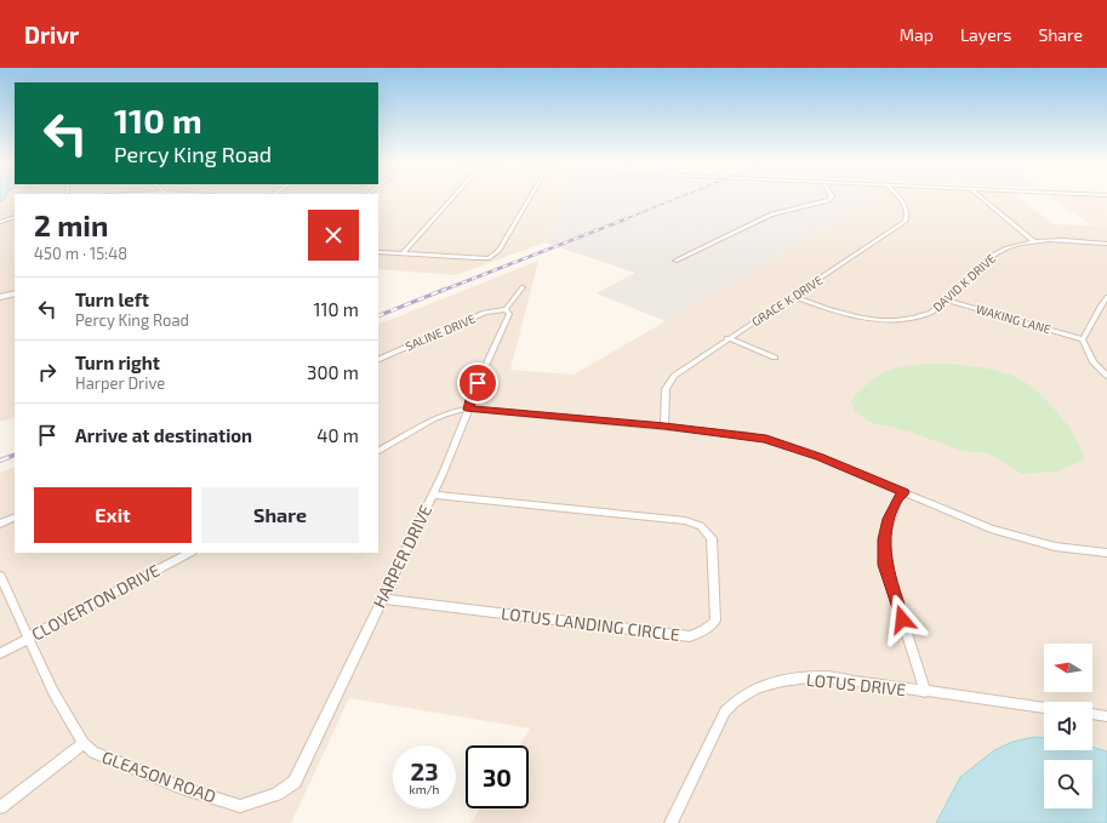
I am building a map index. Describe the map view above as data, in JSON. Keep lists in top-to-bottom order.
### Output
{
  "streets": {
    "street": [
      "DAVID K DRIVE",
      "GRACE K DRIVE",
      "WAKING LANE",
      "SALINE DRIVE",
      "HARPER DRIVE",
      "CLOVERTON DRIVE",
      "LOTUS LANDING CIRCLE",
      "LOTUS DRIVE",
      "GLEASON ROAD"
    ]
  },
  "crossings": [
    ["DAVID K DRIVE", "GRACE K DRIVE"],
    ["DAVID K DRIVE", "WAKING LANE"],
    ["SALINE DRIVE", "HARPER DRIVE"],
    ["HARPER DRIVE", "LOTUS LANDING CIRCLE"],
    ["HARPER DRIVE", "GLEASON ROAD"],
    ["CLOVERTON DRIVE", "GLEASON ROAD"]
  ],
  "north": "left",
  "page": {
    "header": "Drivr",
    "nav": ["Map", "Layers", "Share"],
    "turn": ["110 m", "Percy King Road"],
    "heading": ["2 min", "450 m · 15:48"],
    "list": [
      {
        "name": "Turn left",
        "note": "Percy King Road",
        "value": "110 m"
      },
      {
        "name": "Turn right",
        "note": "Harper Drive",
        "value": "300 m"
      },
      {
        "name": "Arrive at destination",
        "value": "40 m"
      }
    ],
    "buttons": ["Exit", "Share"],
    "speed": "23 km/h",
    "limit": "30"
  }
}
